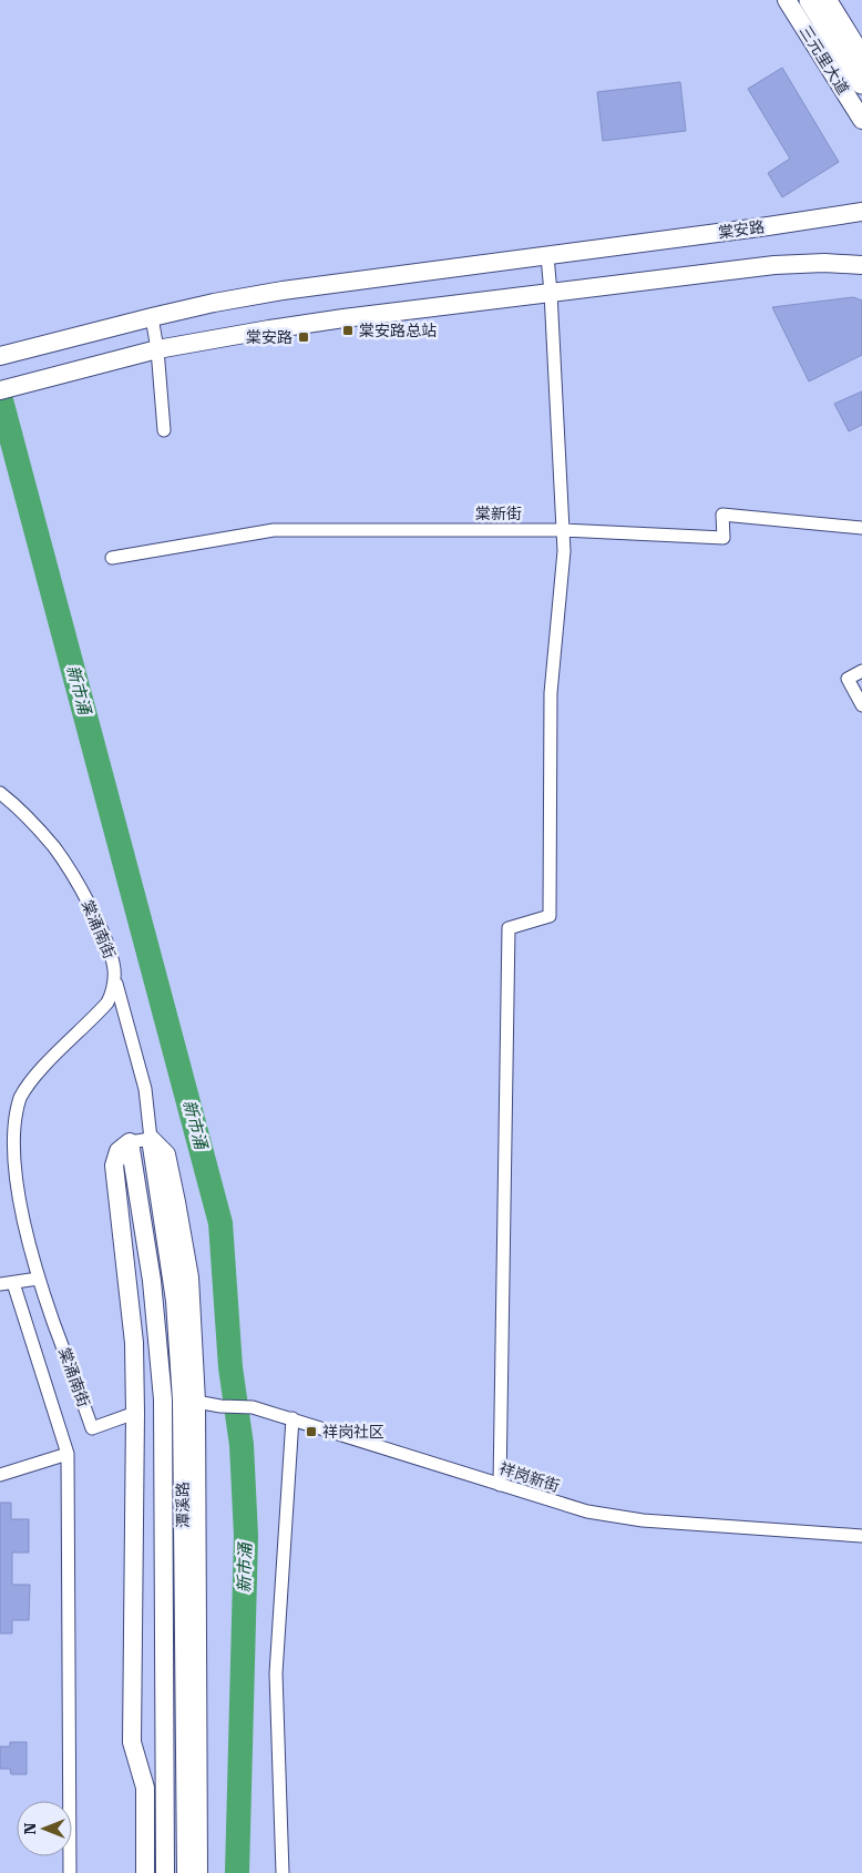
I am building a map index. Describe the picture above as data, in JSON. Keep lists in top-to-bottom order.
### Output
{
  "streets": {
    "street": [
      "三元里大道",
      "棠安路",
      "棠新街",
      "棠涌南街",
      "祥岗新街",
      "潭溪路"
    ]
  },
  "water": ["新市涌"],
  "places": {
    "transit": ["棠安路总站", "棠安路", "祥岗社区"]
  },
  "north": "left"
}
